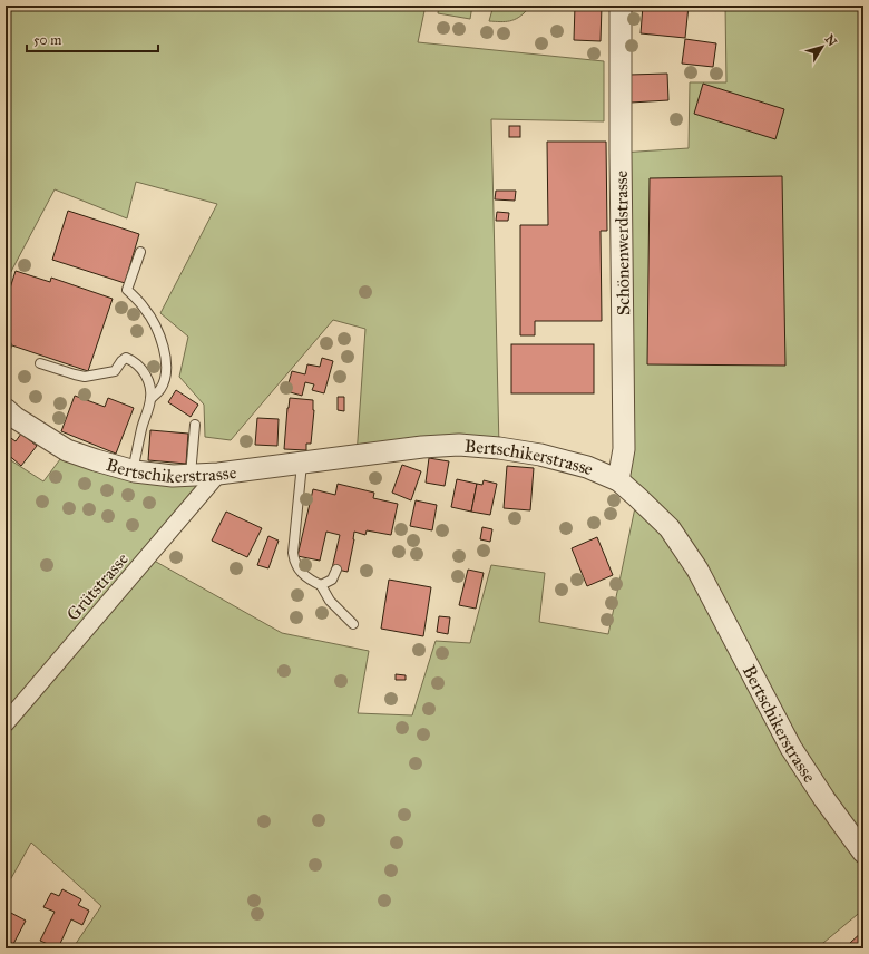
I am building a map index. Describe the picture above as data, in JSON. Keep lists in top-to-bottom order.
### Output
{
  "streets": {
    "street": ["Schönenwerdstrasse", "Bertschikerstrasse", "Grütstrasse"]
  },
  "crossings": [
    ["Schönenwerdstrasse", "Bertschikerstrasse"],
    ["Bertschikerstrasse", "Grütstrasse"]
  ],
  "scale_bar": "50 m",
  "north": "top right"
}
